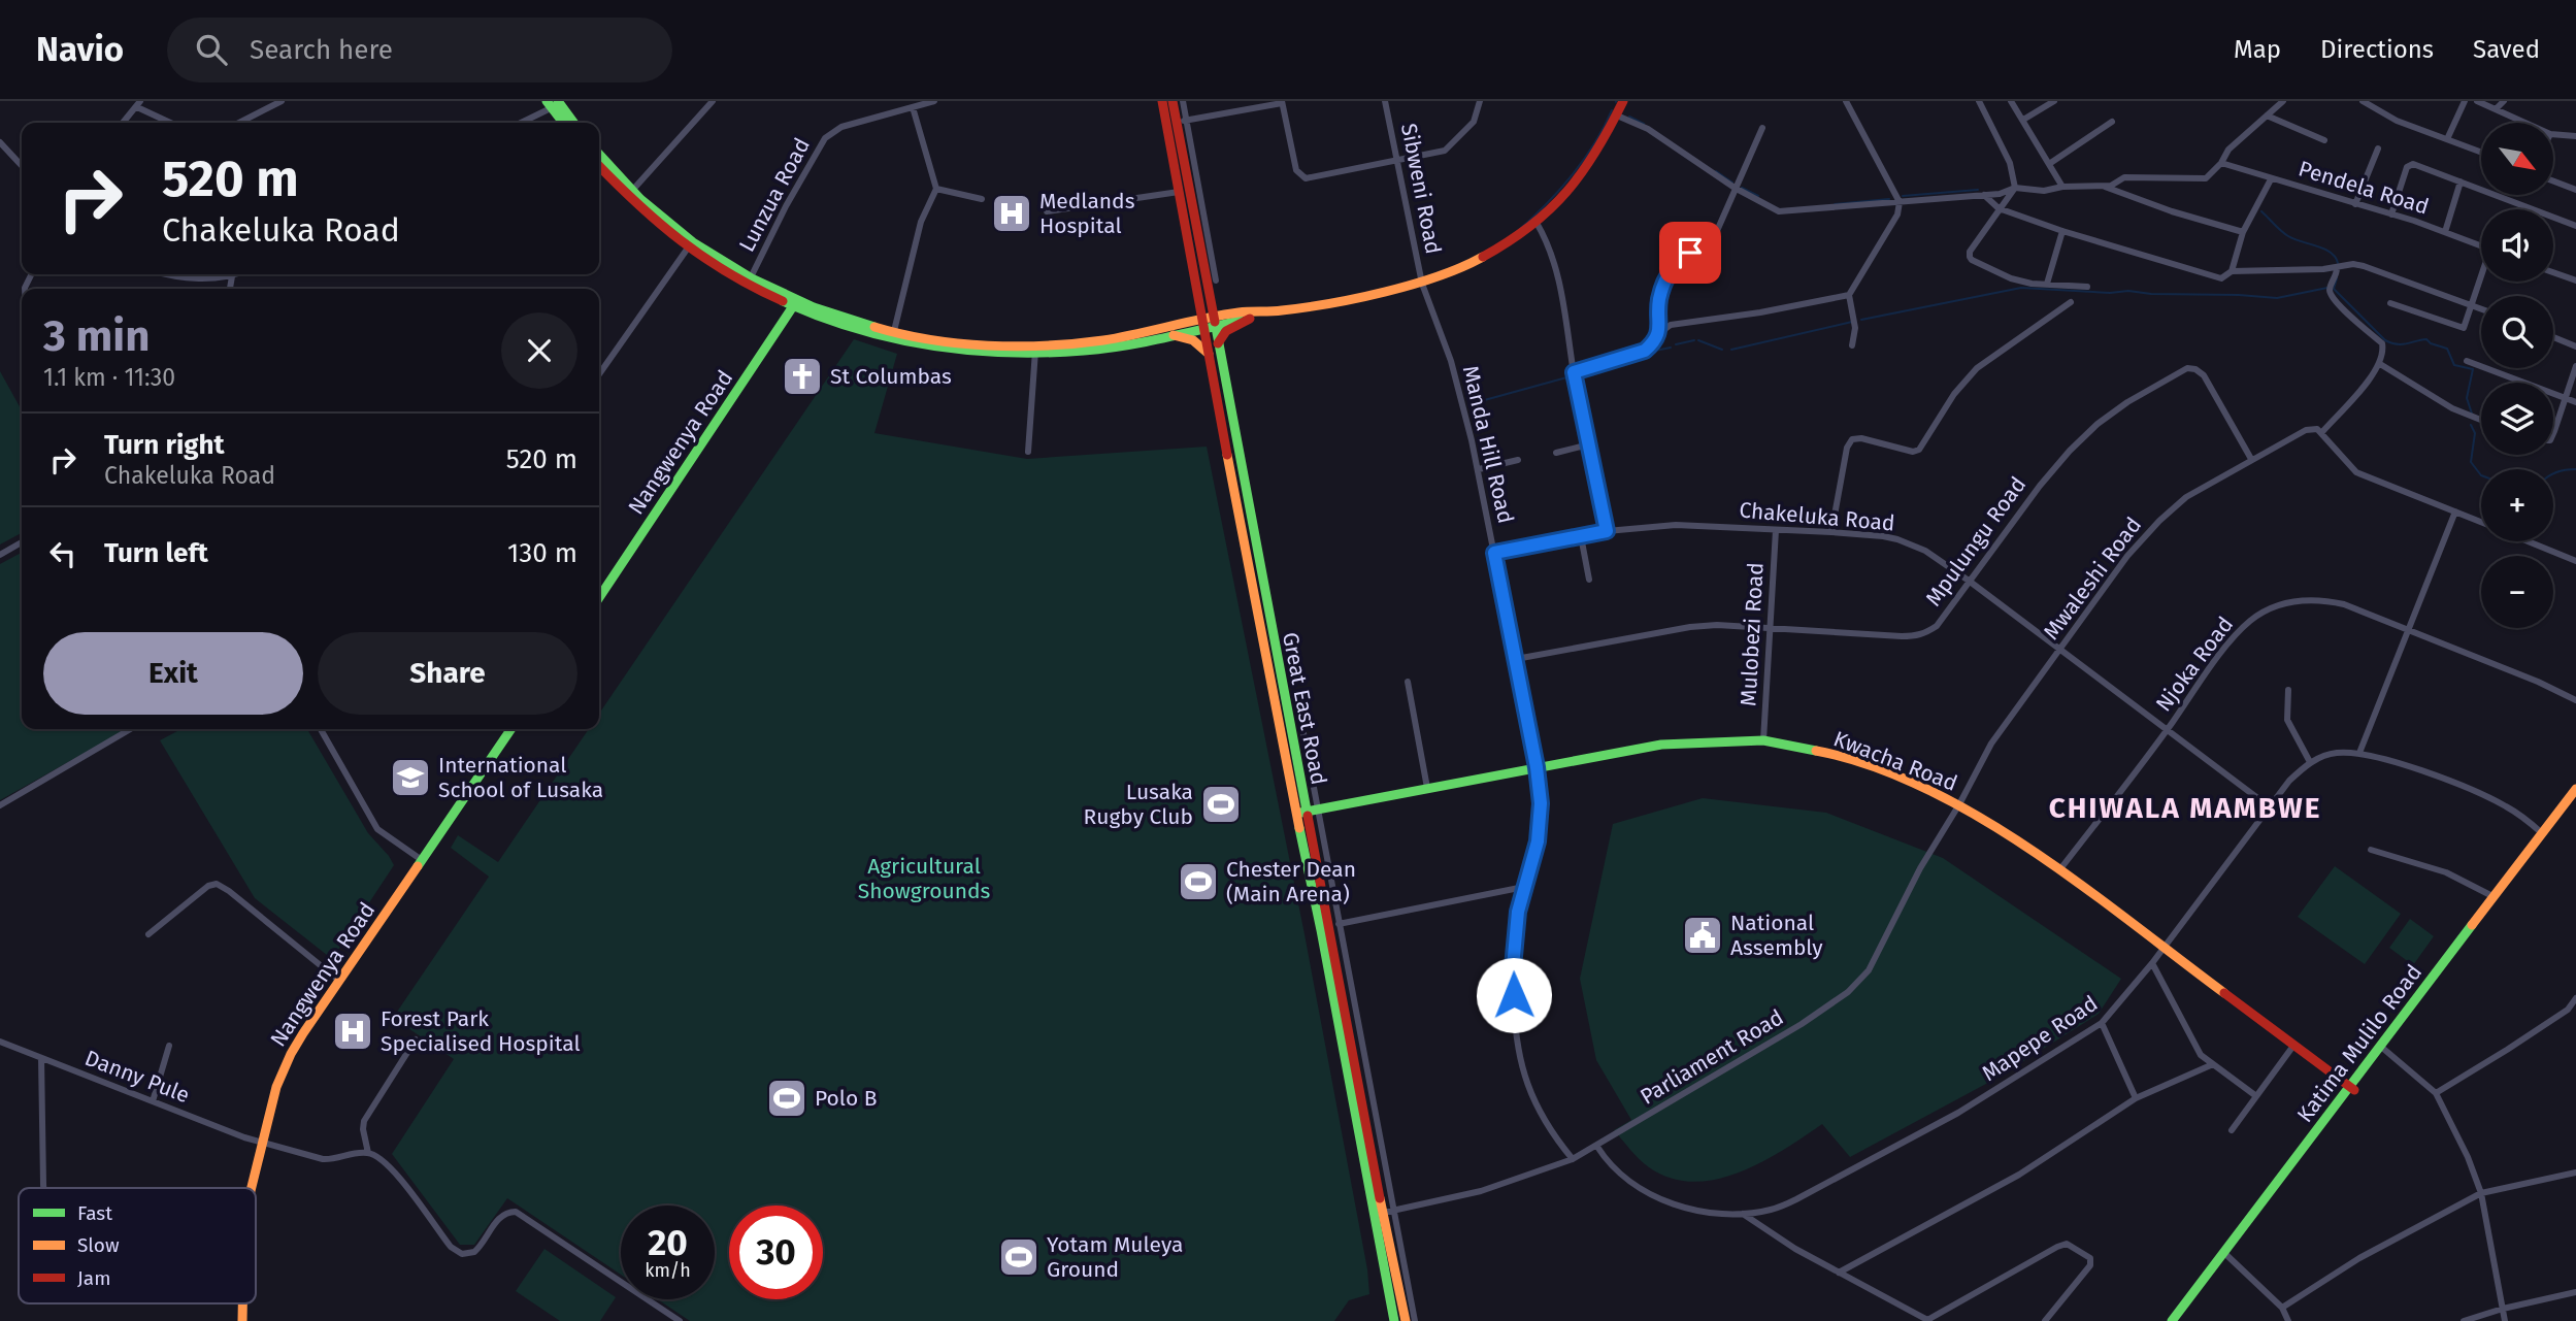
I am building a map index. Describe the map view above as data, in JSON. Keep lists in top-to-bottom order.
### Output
{
  "streets": {
    "main road": [
      "Nangwenya Road",
      "Great East Road",
      "Kwacha Road",
      "Katima Mulilo Road"
    ],
    "street": [
      "Pendela Road",
      "Sibweni Road",
      "Lunzua Road",
      "Manda Hill Road",
      "Chakeluka Road",
      "Mpulungu Road",
      "Mwaleshi Road",
      "Mulobezi Road",
      "Njoka Road",
      "Mapepe Road",
      "Parliament Road",
      "Danny Pule"
    ]
  },
  "crossings": [
    ["Sibweni Road", "Manda Hill Road"],
    ["Nangwenya Road", "Danny Pule"],
    ["Manda Hill Road", "Chakeluka Road"],
    ["Manda Hill Road", "Mpulungu Road"],
    ["Manda Hill Road", "Kwacha Road"],
    ["Manda Hill Road", "Parliament Road"],
    ["Chakeluka Road", "Mpulungu Road"],
    ["Chakeluka Road", "Mwaleshi Road"],
    ["Chakeluka Road", "Mulobezi Road"],
    ["Chakeluka Road", "Njoka Road"],
    ["Chakeluka Road", "Mapepe Road"],
    ["Mpulungu Road", "Mwaleshi Road"],
    ["Mpulungu Road", "Mulobezi Road"],
    ["Mwaleshi Road", "Kwacha Road"],
    ["Mwaleshi Road", "Parliament Road"],
    ["Mulobezi Road", "Kwacha Road"],
    ["Njoka Road", "Kwacha Road"],
    ["Great East Road", "Kwacha Road"],
    ["Great East Road", "Parliament Road"],
    ["Kwacha Road", "Mapepe Road"],
    ["Kwacha Road", "Katima Mulilo Road"],
    ["Kwacha Road", "Parliament Road"],
    ["Mapepe Road", "Katima Mulilo Road"],
    ["Mapepe Road", "Parliament Road"]
  ],
  "districts": ["CHIWALA MAMBWE"],
  "parks": ["Agricultural Showgrounds"],
  "places": {
    "hospital": ["Medlands Hospital", "Forest Park Specialised Hospital"],
    "church": ["St Columbas"],
    "school or university": ["International School of Lusaka"],
    "sports": [
      "Lusaka Rugby Club",
      "Chester Dean (Main Arena)",
      "Polo B",
      "Yotam Muleya Ground"
    ],
    "public building": ["National Assembly"]
  },
  "legend": ["Fast", "Slow", "Jam"],
  "north": "bottom right",
  "page": {
    "header": "Navio",
    "search": "Search here",
    "nav": ["Map", "Directions", "Saved"],
    "map_buttons": ["+", "−"],
    "turn": ["520 m", "Chakeluka Road"],
    "heading": ["3 min", "1.1 km · 11:30"],
    "list": [
      {
        "name": "Turn right",
        "note": "Chakeluka Road",
        "value": "520 m"
      },
      {
        "name": "Turn left",
        "value": "130 m"
      }
    ],
    "buttons": ["Exit", "Share"],
    "speed": "20 km/h",
    "limit": "30"
  }
}
